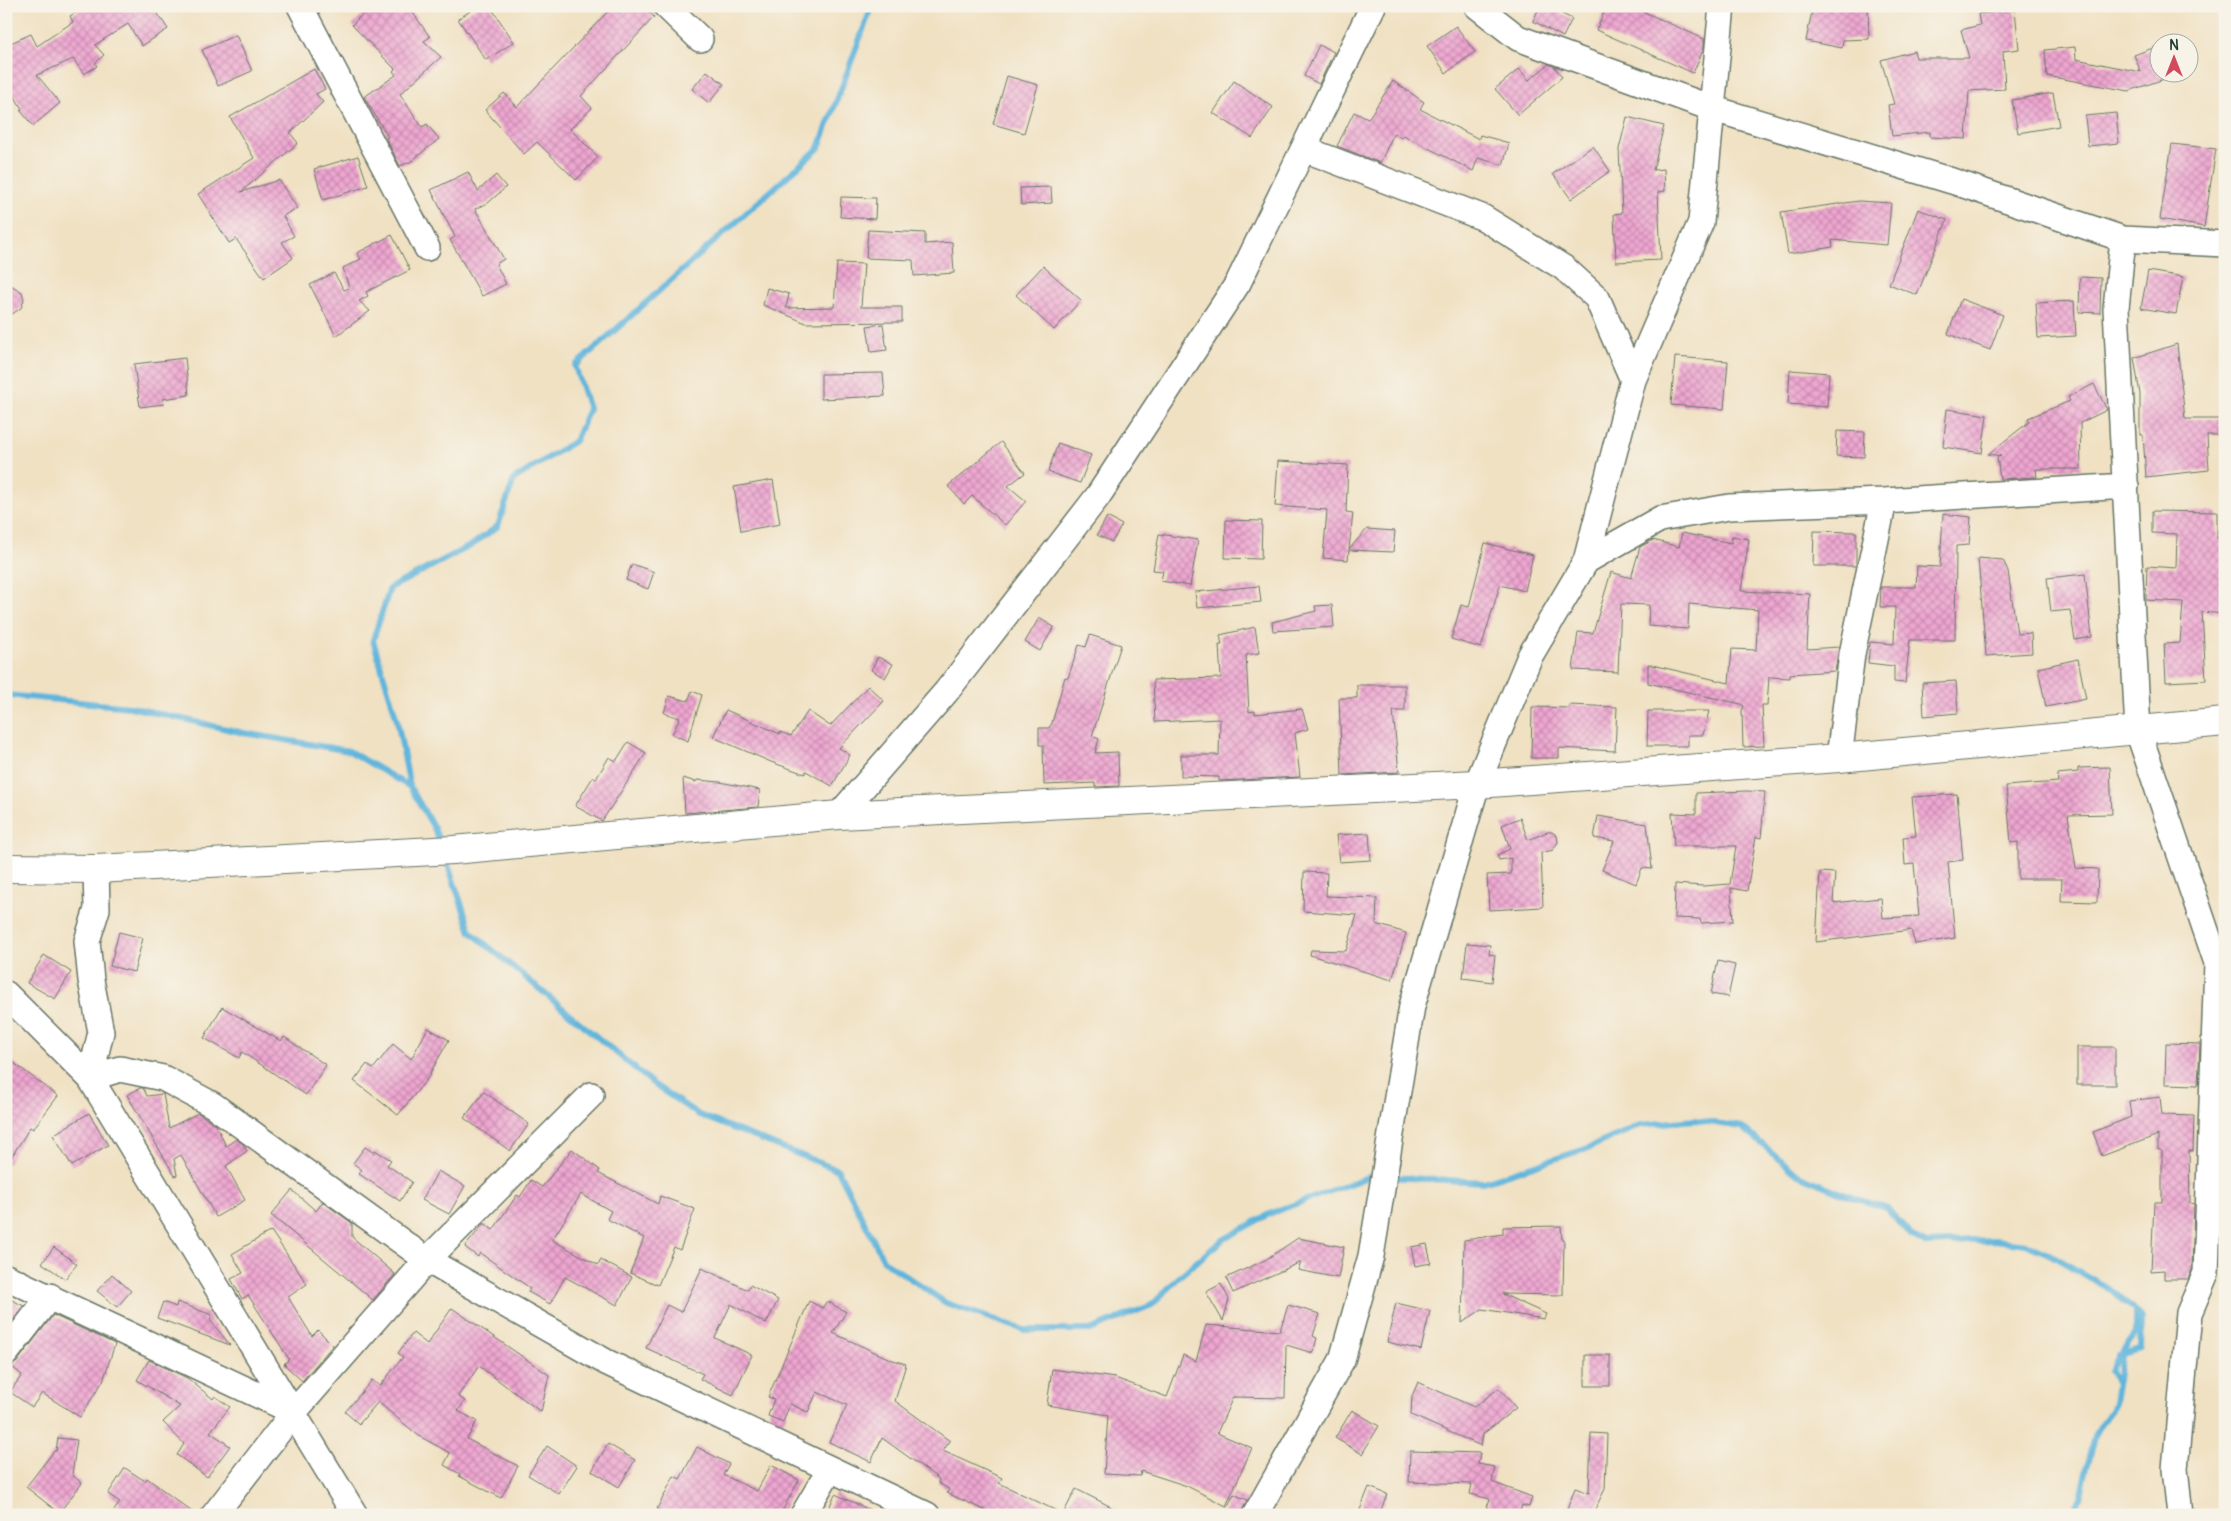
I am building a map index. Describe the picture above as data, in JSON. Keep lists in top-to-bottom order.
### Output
{
  "north": "top"
}
